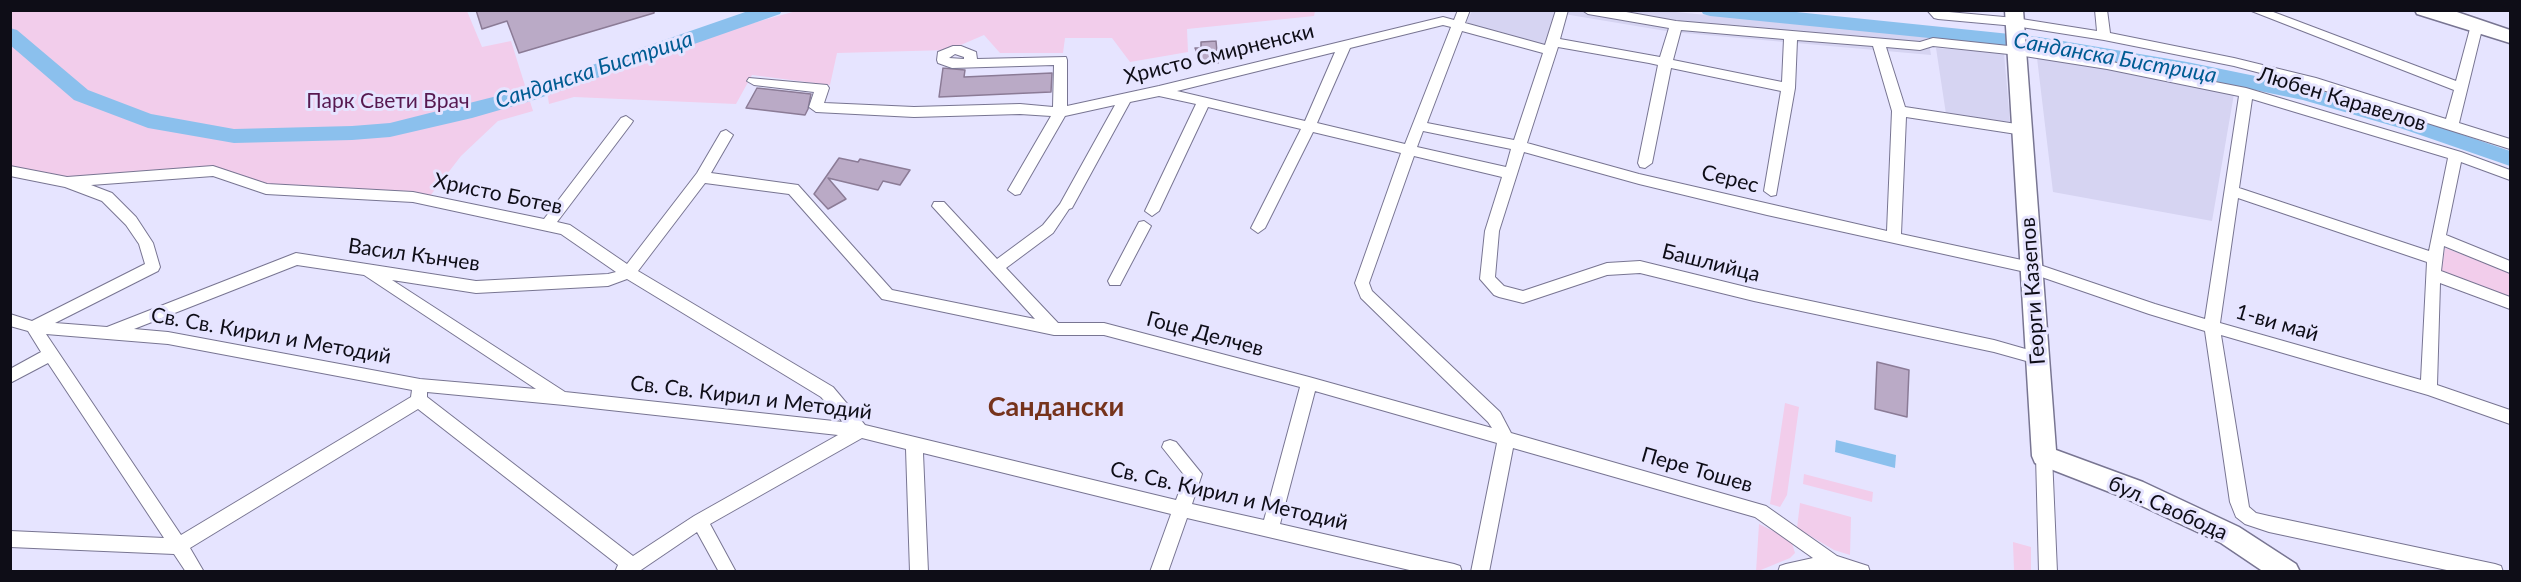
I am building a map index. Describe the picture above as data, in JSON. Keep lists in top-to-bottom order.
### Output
{
  "streets": {
    "street": [
      "Христо Смирненски",
      "Любен Каравелов",
      "Серес",
      "Христо Ботев",
      "Васил Кънчев",
      "Башлийца",
      "Георги Казепов",
      "1-ви май",
      "Гоце Делчев",
      "Св. Св. Кирил и Методий",
      "Пере Тошев",
      "бул. Свобода"
    ]
  },
  "crossings": [
    ["Любен Каравелов", "Георги Казепов"],
    ["Серес", "Георги Казепов"],
    ["Серес", "1-ви май"],
    ["Христо Ботев", "Васил Кънчев"],
    ["Христо Ботев", "Св. Св. Кирил и Методий"],
    ["Васил Кънчев", "Св. Св. Кирил и Методий"],
    ["Башлийца", "Георги Казепов"],
    ["Георги Казепов", "1-ви май"],
    ["Георги Казепов", "бул. Свобода"],
    ["Гоце Делчев", "Пере Тошев"]
  ],
  "districts": ["Сандански"],
  "water": ["Санданска Бистрица"],
  "parks": ["Парк Свети Врач"]
}
